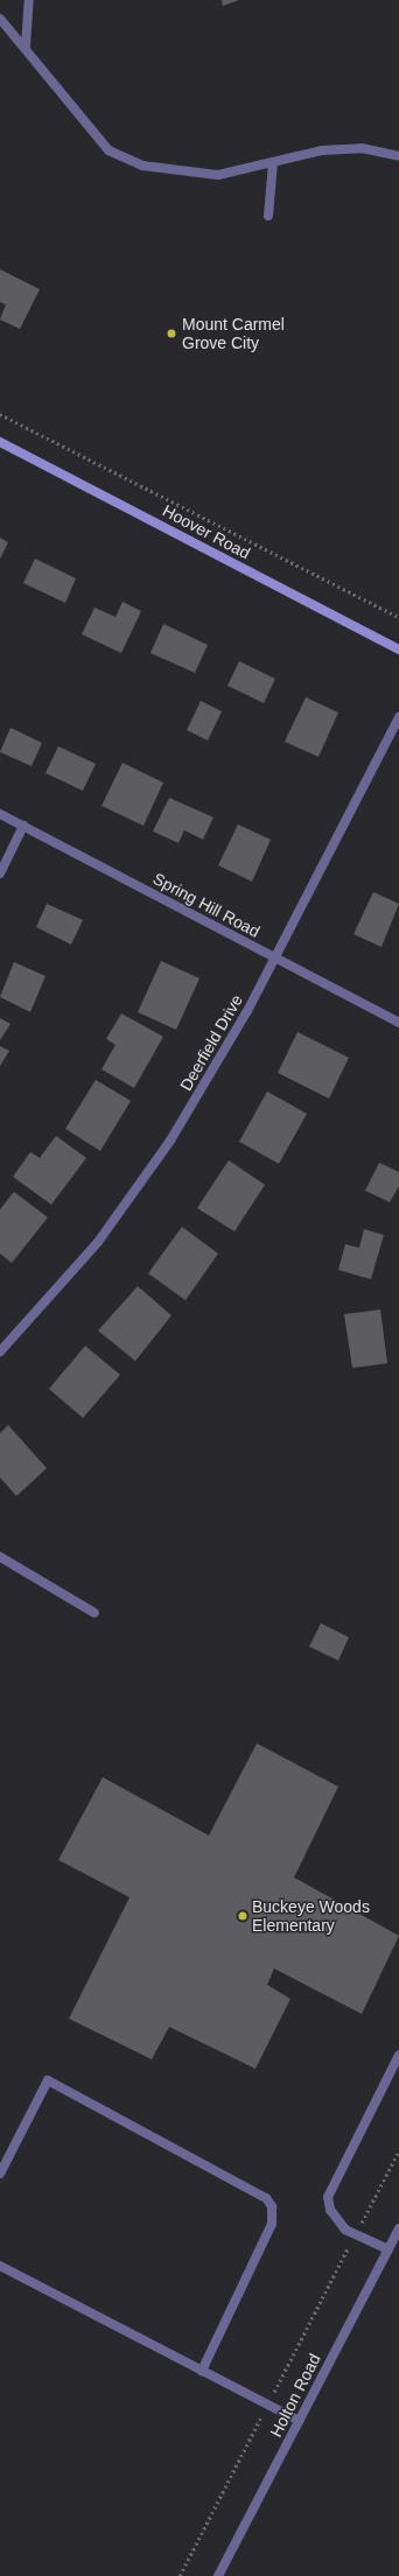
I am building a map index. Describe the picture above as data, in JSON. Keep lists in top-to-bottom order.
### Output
{
  "streets": {
    "main road": ["Hoover Road"],
    "street": ["Spring Hill Road", "Deerfield Drive", "Holton Road"]
  },
  "crossings": [
    ["Spring Hill Road", "Deerfield Drive"]
  ],
  "places": ["Mount Carmel Grove City", "Buckeye Woods Elementary"]
}
